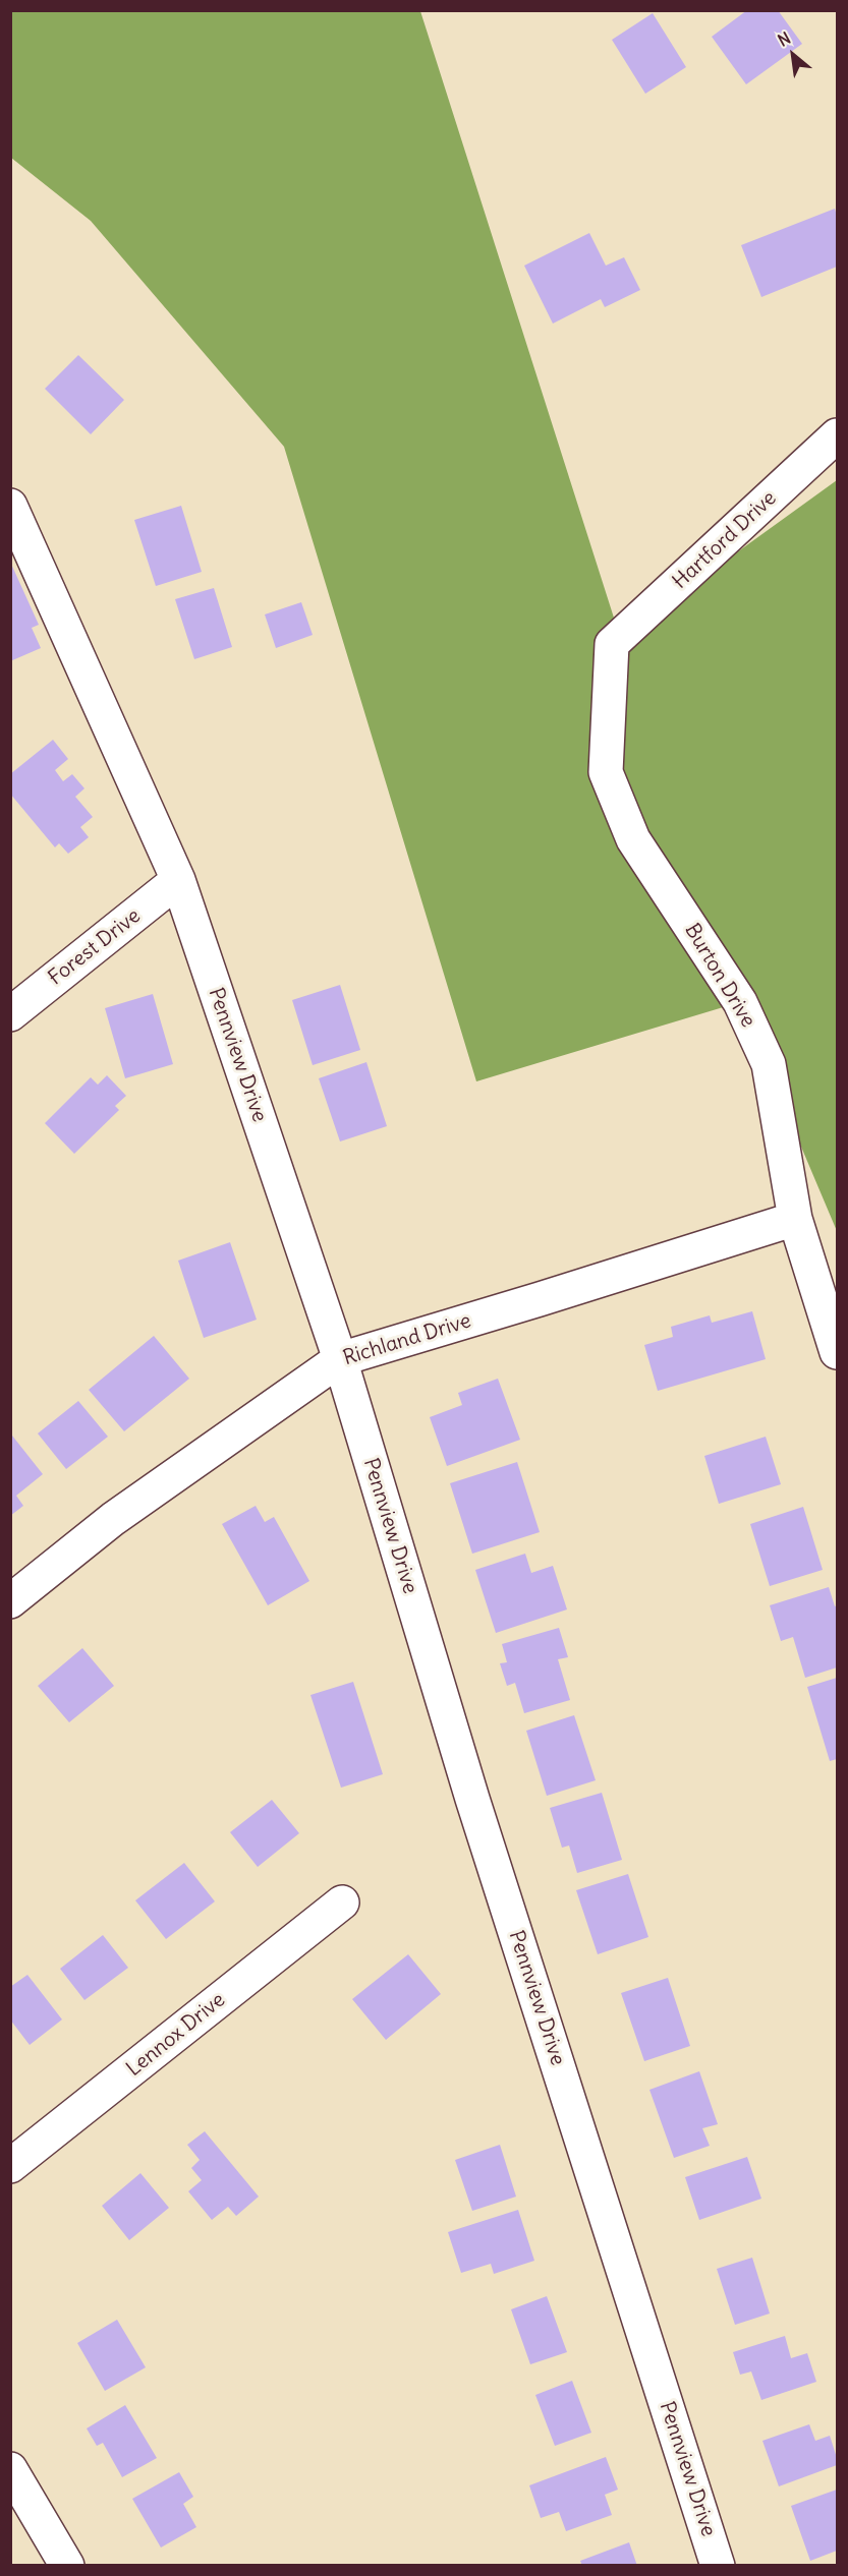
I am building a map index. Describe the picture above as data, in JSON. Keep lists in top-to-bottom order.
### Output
{
  "streets": {
    "street": [
      "Hartford Drive",
      "Forest Drive",
      "Burton Drive",
      "Pennview Drive",
      "Richland Drive",
      "Lennox Drive"
    ]
  },
  "crossings": [
    ["Hartford Drive", "Burton Drive"],
    ["Forest Drive", "Pennview Drive"],
    ["Burton Drive", "Richland Drive"],
    ["Pennview Drive", "Richland Drive"]
  ],
  "north": "top left"
}
